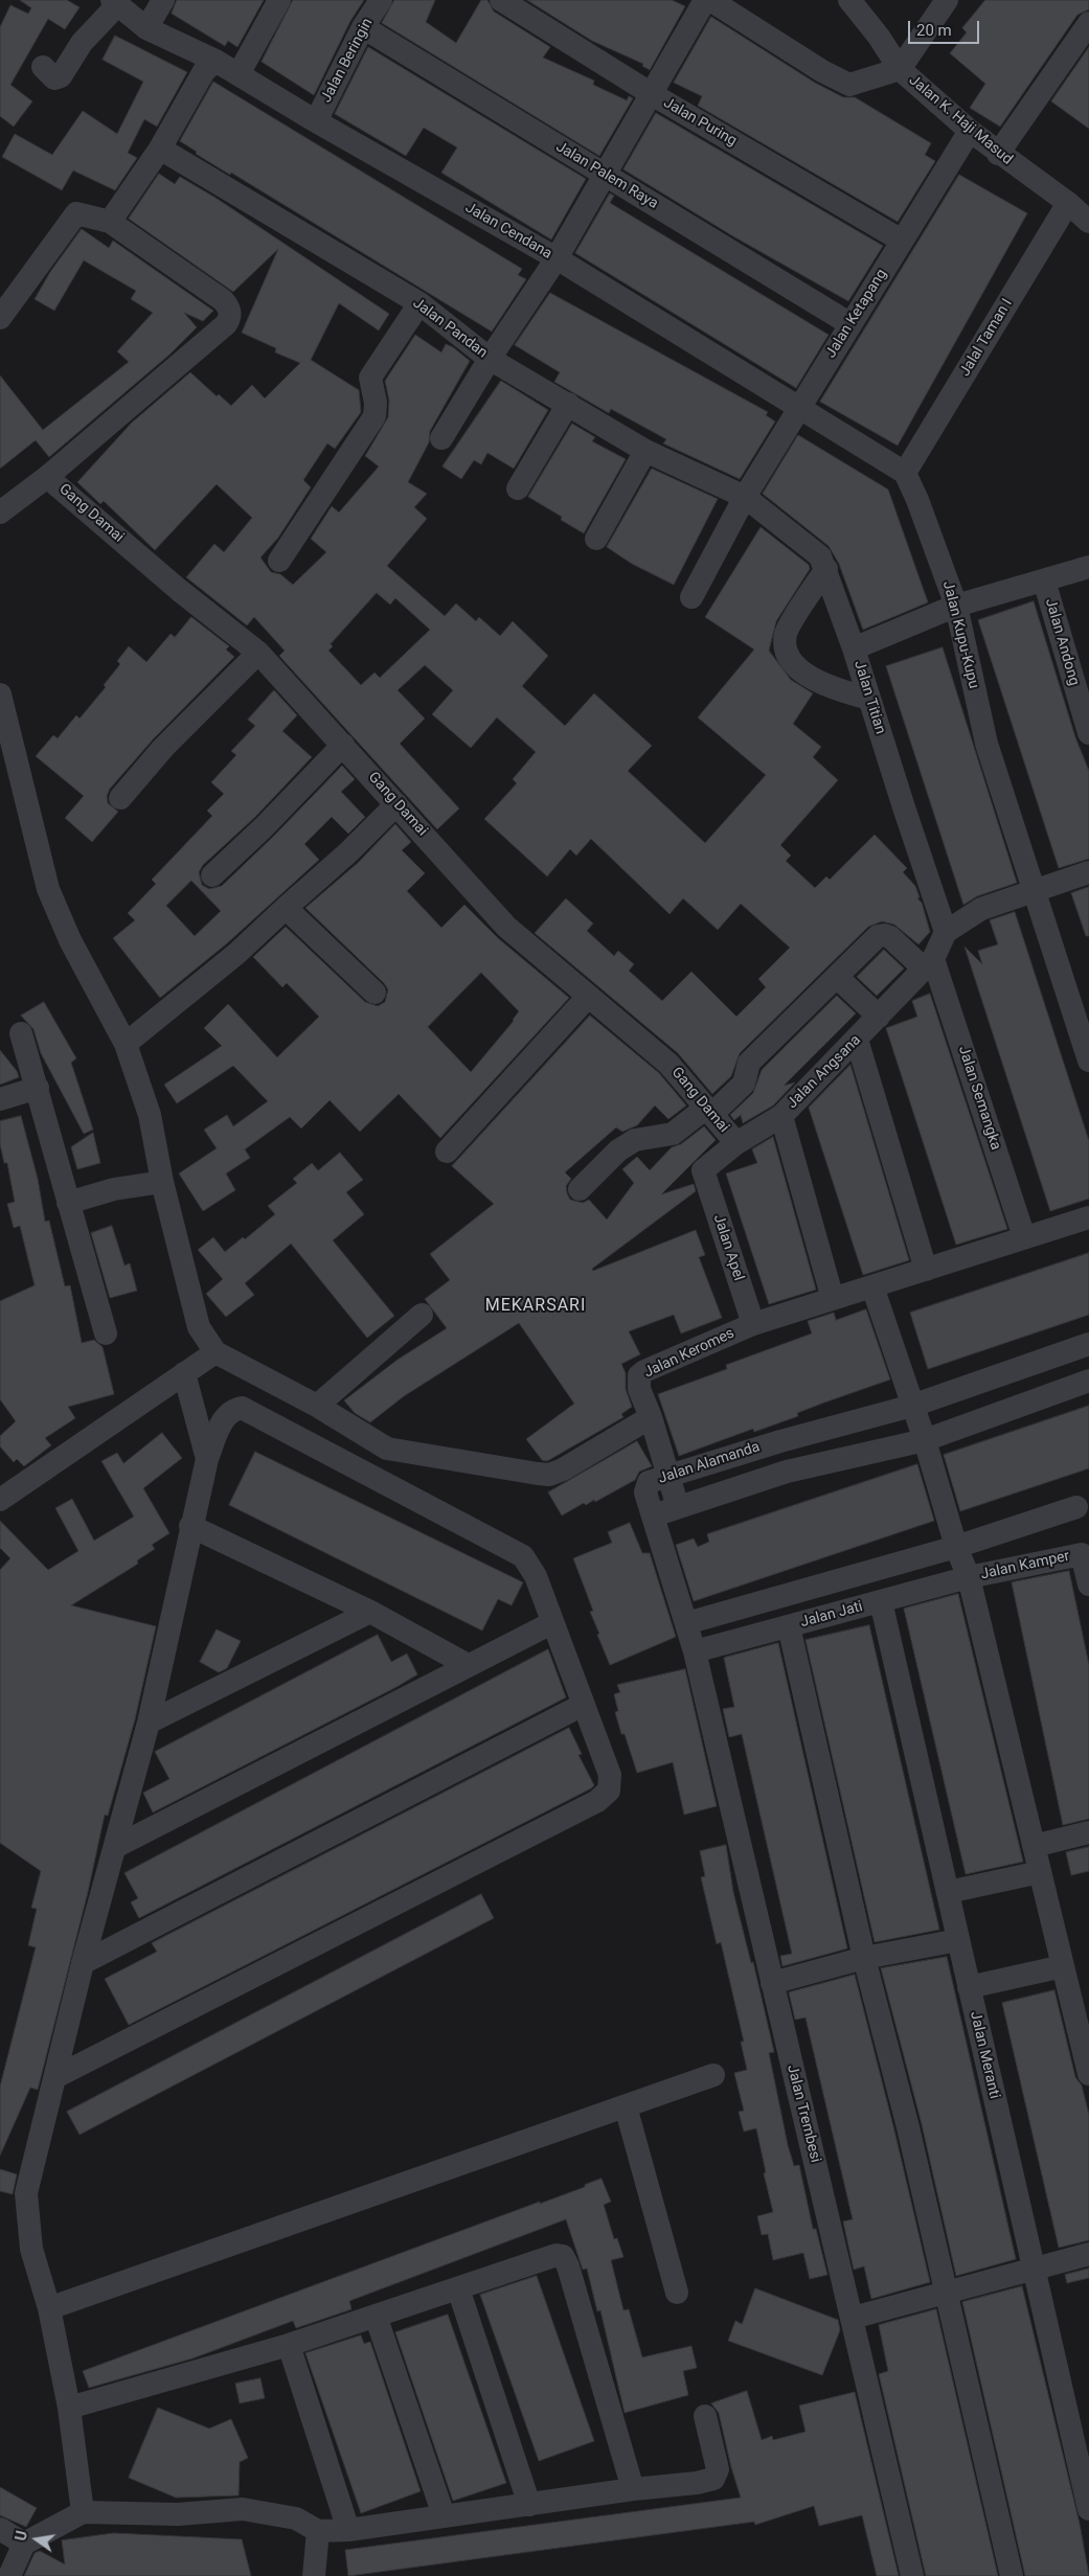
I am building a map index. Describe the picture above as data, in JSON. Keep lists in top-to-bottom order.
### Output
{
  "streets": {
    "street": [
      "Jalan Beringin",
      "Jalan K. Haji Masud",
      "Jalan Puring",
      "Jalan Palem Raya",
      "Jalan Cendana",
      "Jalan Ketapang",
      "Jalan Pandan",
      "Jalal Taman I",
      "Gang Damai",
      "Jalan Kupu-Kupu",
      "Jalan Andong",
      "Jalan Titian",
      "Jalan Angsana",
      "Jalan Semangka",
      "Jalan Apel",
      "Jalan Keromes",
      "Jalan Alamanda",
      "Jalan Kamper",
      "Jalan Jati",
      "Jalan Meranti",
      "Jalan Trembesi"
    ]
  },
  "crossings": [
    ["Jalan Beringin", "Jalan Palem Raya"],
    ["Jalan Beringin", "Jalan Cendana"],
    ["Jalan K. Haji Masud", "Jalan Ketapang"],
    ["Jalan K. Haji Masud", "Jalal Taman I"],
    ["Jalan Puring", "Jalan Ketapang"],
    ["Jalan Palem Raya", "Jalan Ketapang"],
    ["Jalan Cendana", "Jalan Ketapang"],
    ["Jalan Ketapang", "Jalan Pandan"],
    ["Jalan Ketapang", "Jalan Titian"],
    ["Jalan Pandan", "Jalan Titian"],
    ["Jalal Taman I", "Jalan Kupu-Kupu"],
    ["Gang Damai", "Jalan Angsana"],
    ["Jalan Titian", "Jalan Angsana"],
    ["Jalan Angsana", "Jalan Semangka"],
    ["Jalan Angsana", "Jalan Apel"],
    ["Jalan Semangka", "Jalan Keromes"],
    ["Jalan Apel", "Jalan Keromes"],
    ["Jalan Alamanda", "Jalan Trembesi"],
    ["Jalan Kamper", "Jalan Jati"],
    ["Jalan Jati", "Jalan Meranti"],
    ["Jalan Jati", "Jalan Trembesi"]
  ],
  "districts": ["MEKARSARI"],
  "scale_bar": "20 m",
  "north": "left"
}
